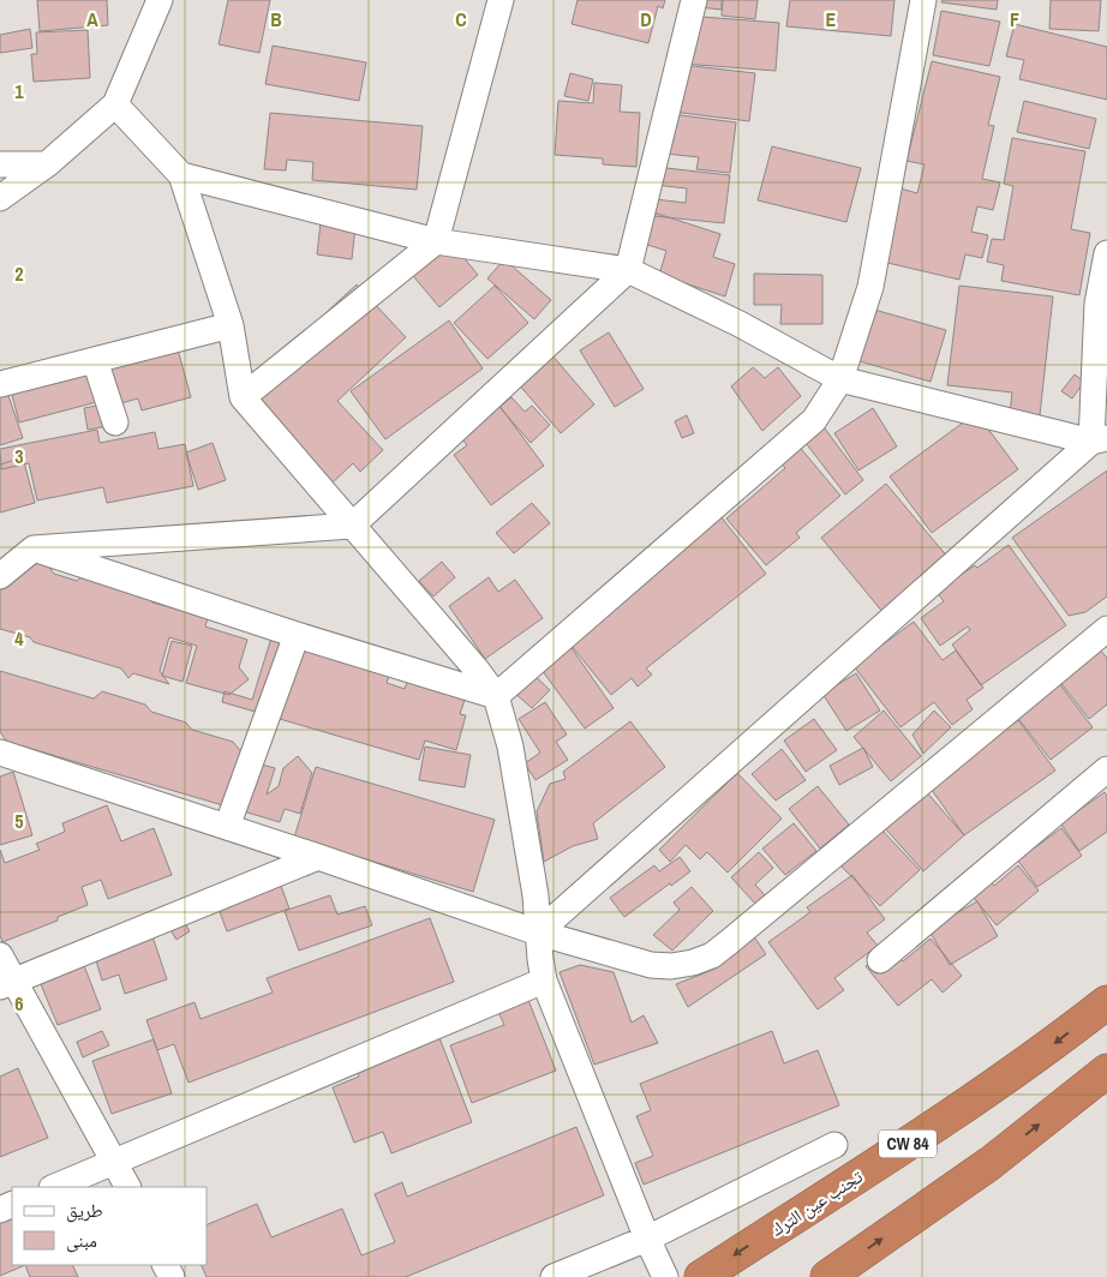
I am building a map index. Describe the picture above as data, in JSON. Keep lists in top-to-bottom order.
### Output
{
  "streets": {
    "highway": ["CW 84", "تجنب عين الترك"]
  },
  "legend": ["طريق", "مبنى"],
  "grid": {
    "columns": [
      "A",
      "B",
      "C",
      "D",
      "E",
      "F"
    ],
    "rows": [
      "1",
      "2",
      "3",
      "4",
      "5",
      "6"
    ]
  }
}
